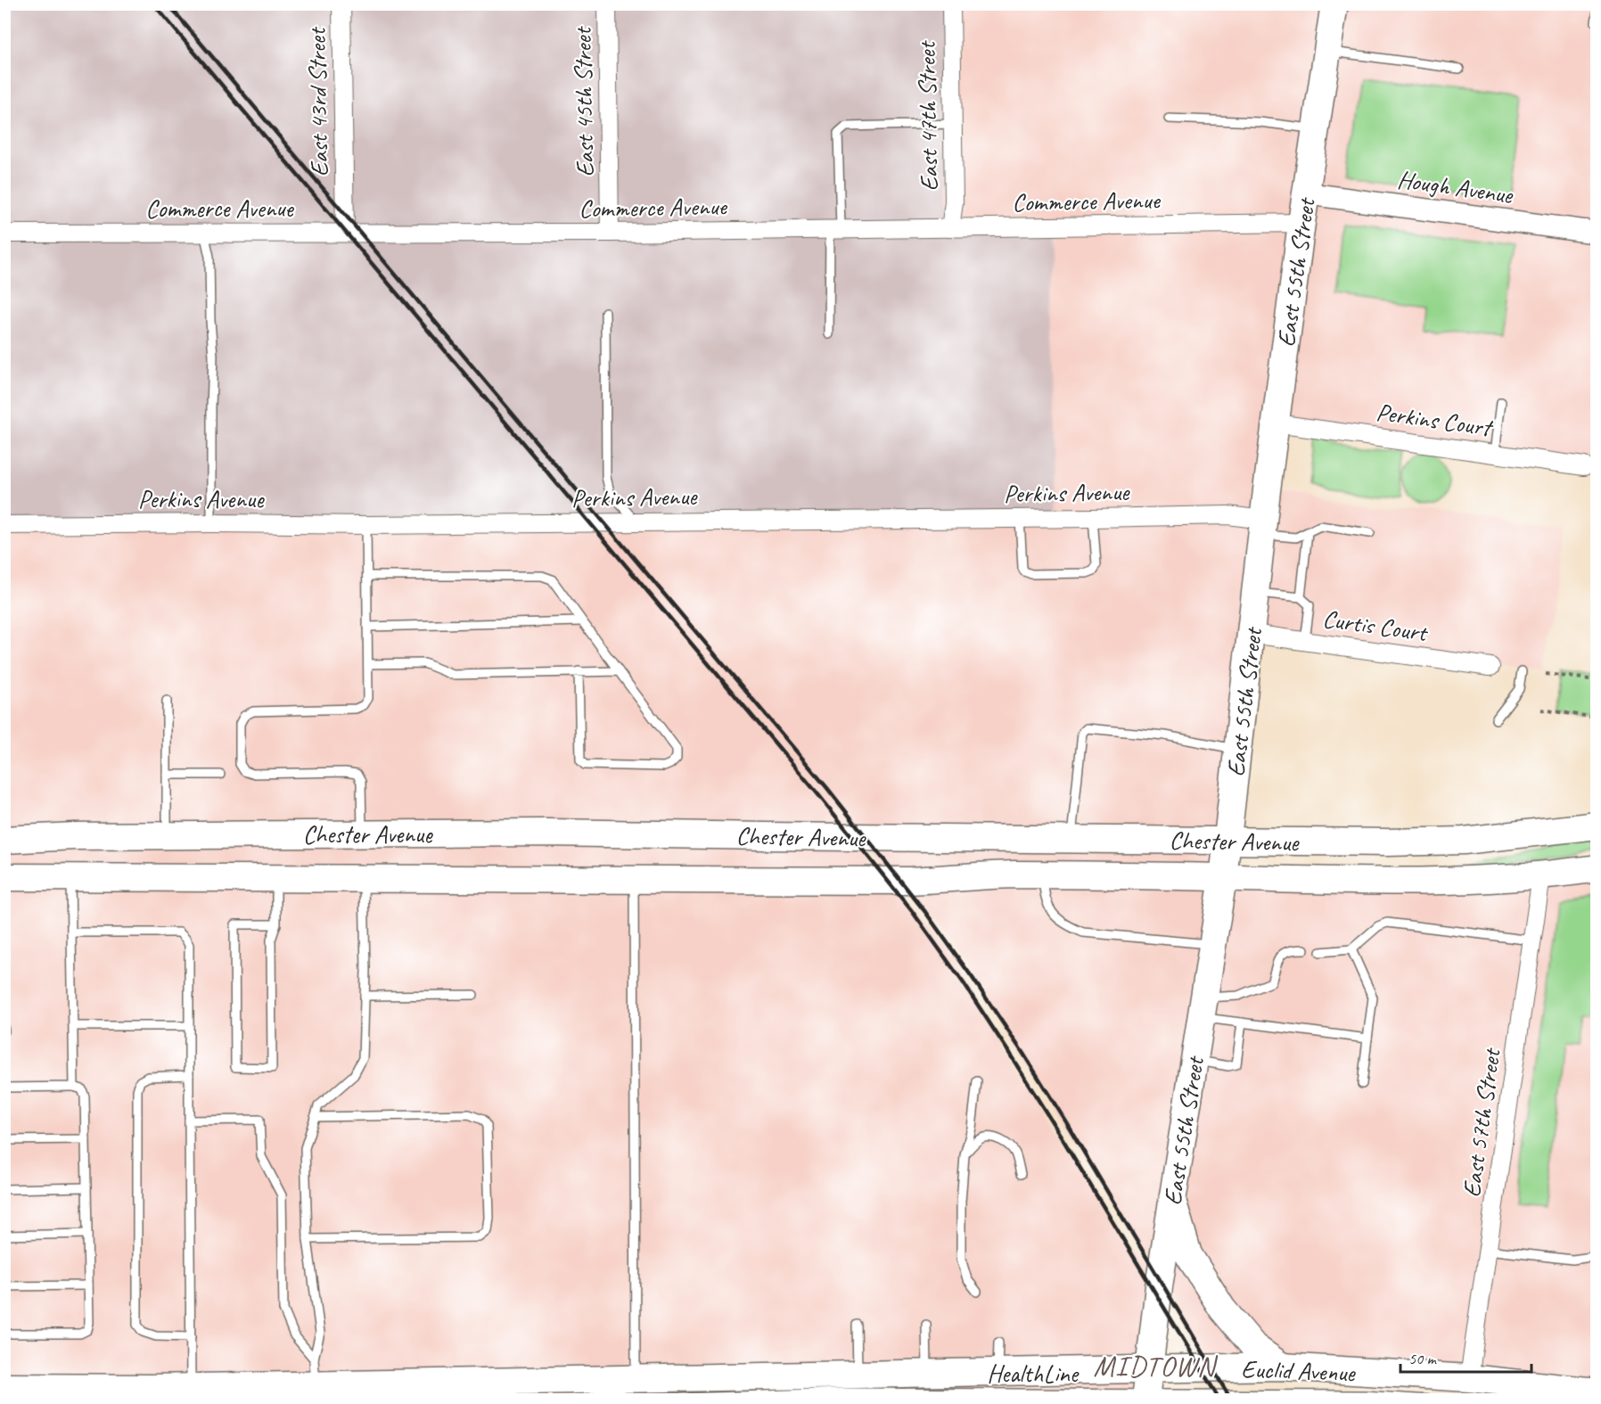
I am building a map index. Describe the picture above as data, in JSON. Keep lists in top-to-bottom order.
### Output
{
  "streets": {
    "main road": ["East 55th Street", "Chester Avenue", "Euclid Avenue"],
    "street": [
      "East 43rd Street",
      "East 45th Street",
      "East 47th Street",
      "Hough Avenue",
      "Commerce Avenue",
      "Perkins Court",
      "Perkins Avenue",
      "Curtis Court",
      "East 57th Street"
    ],
    "lane": ["HealthLine"]
  },
  "crossings": [
    ["East 43rd Street", "Commerce Avenue"],
    ["East 45th Street", "Commerce Avenue"],
    ["East 47th Street", "Commerce Avenue"],
    ["Hough Avenue", "East 55th Street"],
    ["Commerce Avenue", "East 55th Street"],
    ["East 55th Street", "Perkins Court"],
    ["East 55th Street", "Perkins Avenue"],
    ["East 55th Street", "Curtis Court"],
    ["East 55th Street", "Chester Avenue"],
    ["East 55th Street", "Euclid Avenue"],
    ["East 55th Street", "HealthLine"],
    ["Chester Avenue", "East 57th Street"],
    ["East 57th Street", "Euclid Avenue"],
    ["Euclid Avenue", "HealthLine"]
  ],
  "districts": ["MIDTOWN"],
  "scale_bar": "50 m"
}
